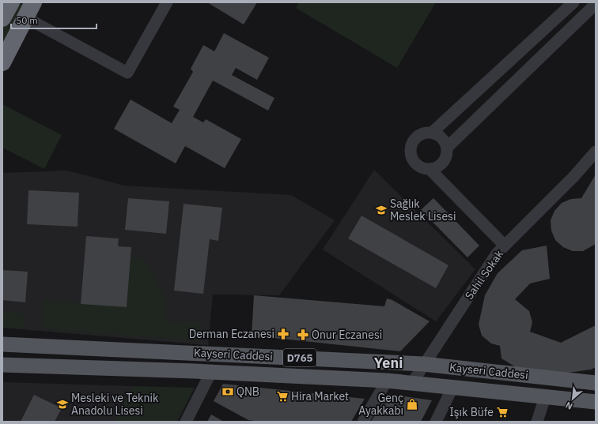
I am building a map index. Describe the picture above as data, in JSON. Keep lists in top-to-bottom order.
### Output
{
  "streets": {
    "main road": ["Kayseri Caddesi", "D765"],
    "street": ["Sahil Sokak"]
  },
  "crossings": [
    ["Sahil Sokak", "Kayseri Caddesi"]
  ],
  "districts": ["Yeni"],
  "places": {
    "school or university": ["Sağlık Meslek Lisesi", "Mesleki ve Teknik Anadolu Lisesi"],
    "pharmacy": ["Derman Eczanesi", "Onur Eczanesi"],
    "bank": ["QNB"],
    "supermarket": ["Hira Market", "Işık Büfe"],
    "shop": ["Genç Ayakkabı"]
  },
  "scale_bar": "50 m",
  "north": "bottom left"
}
